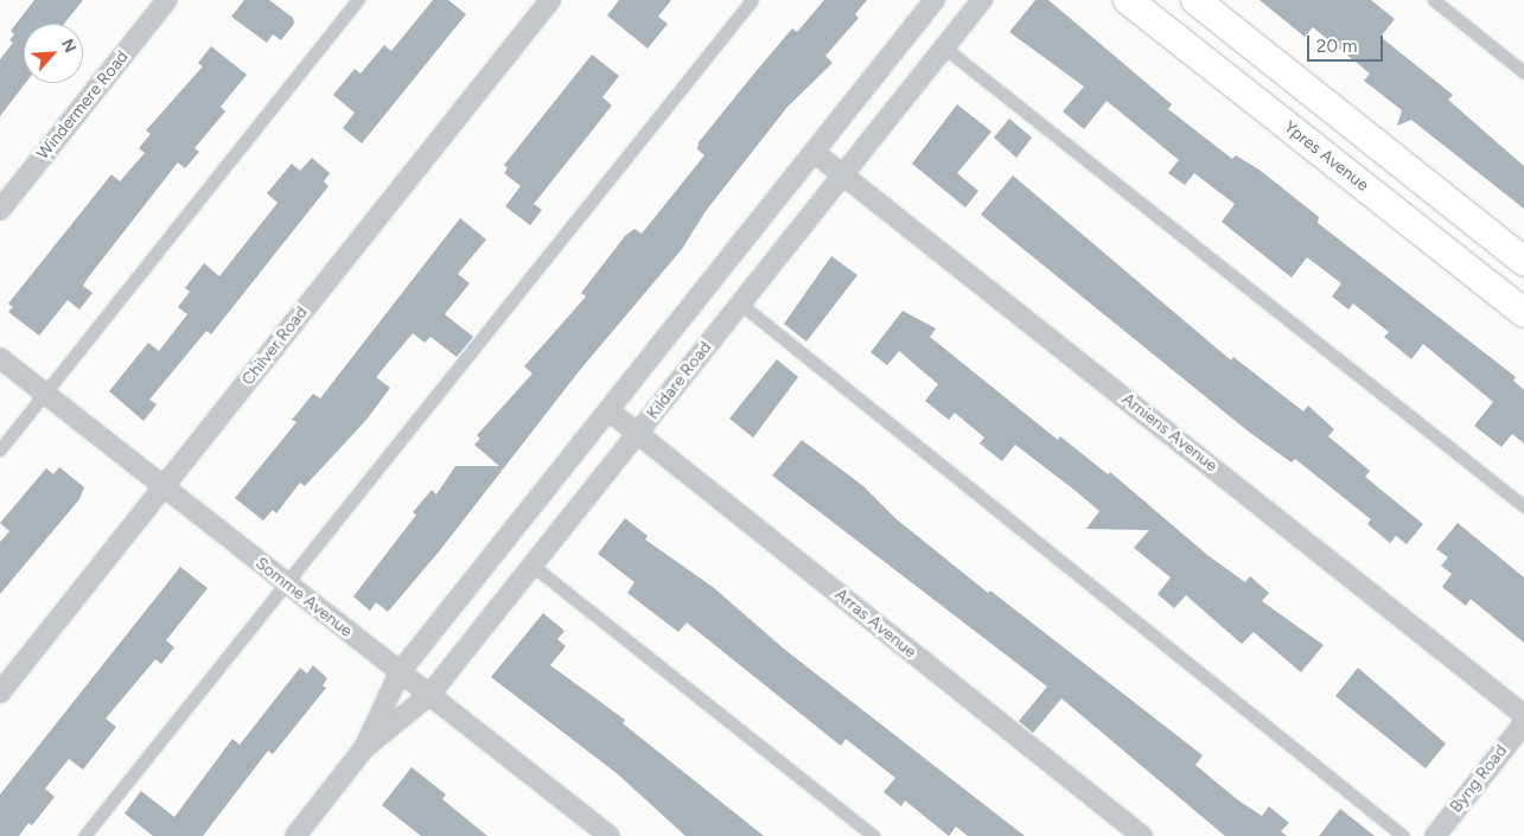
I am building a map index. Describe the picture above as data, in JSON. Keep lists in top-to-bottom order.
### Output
{
  "streets": {
    "main road": ["Ypres Avenue"],
    "street": [
      "Windermere Road",
      "Chilver Road",
      "Kildare Road",
      "Amiens Avenue",
      "Somme Avenue",
      "Arras Avenue",
      "Byng Road"
    ]
  },
  "crossings": [
    ["Chilver Road", "Somme Avenue"],
    ["Kildare Road", "Amiens Avenue"],
    ["Kildare Road", "Somme Avenue"],
    ["Kildare Road", "Arras Avenue"]
  ],
  "scale_bar": "20 m",
  "north": "top right"
}
